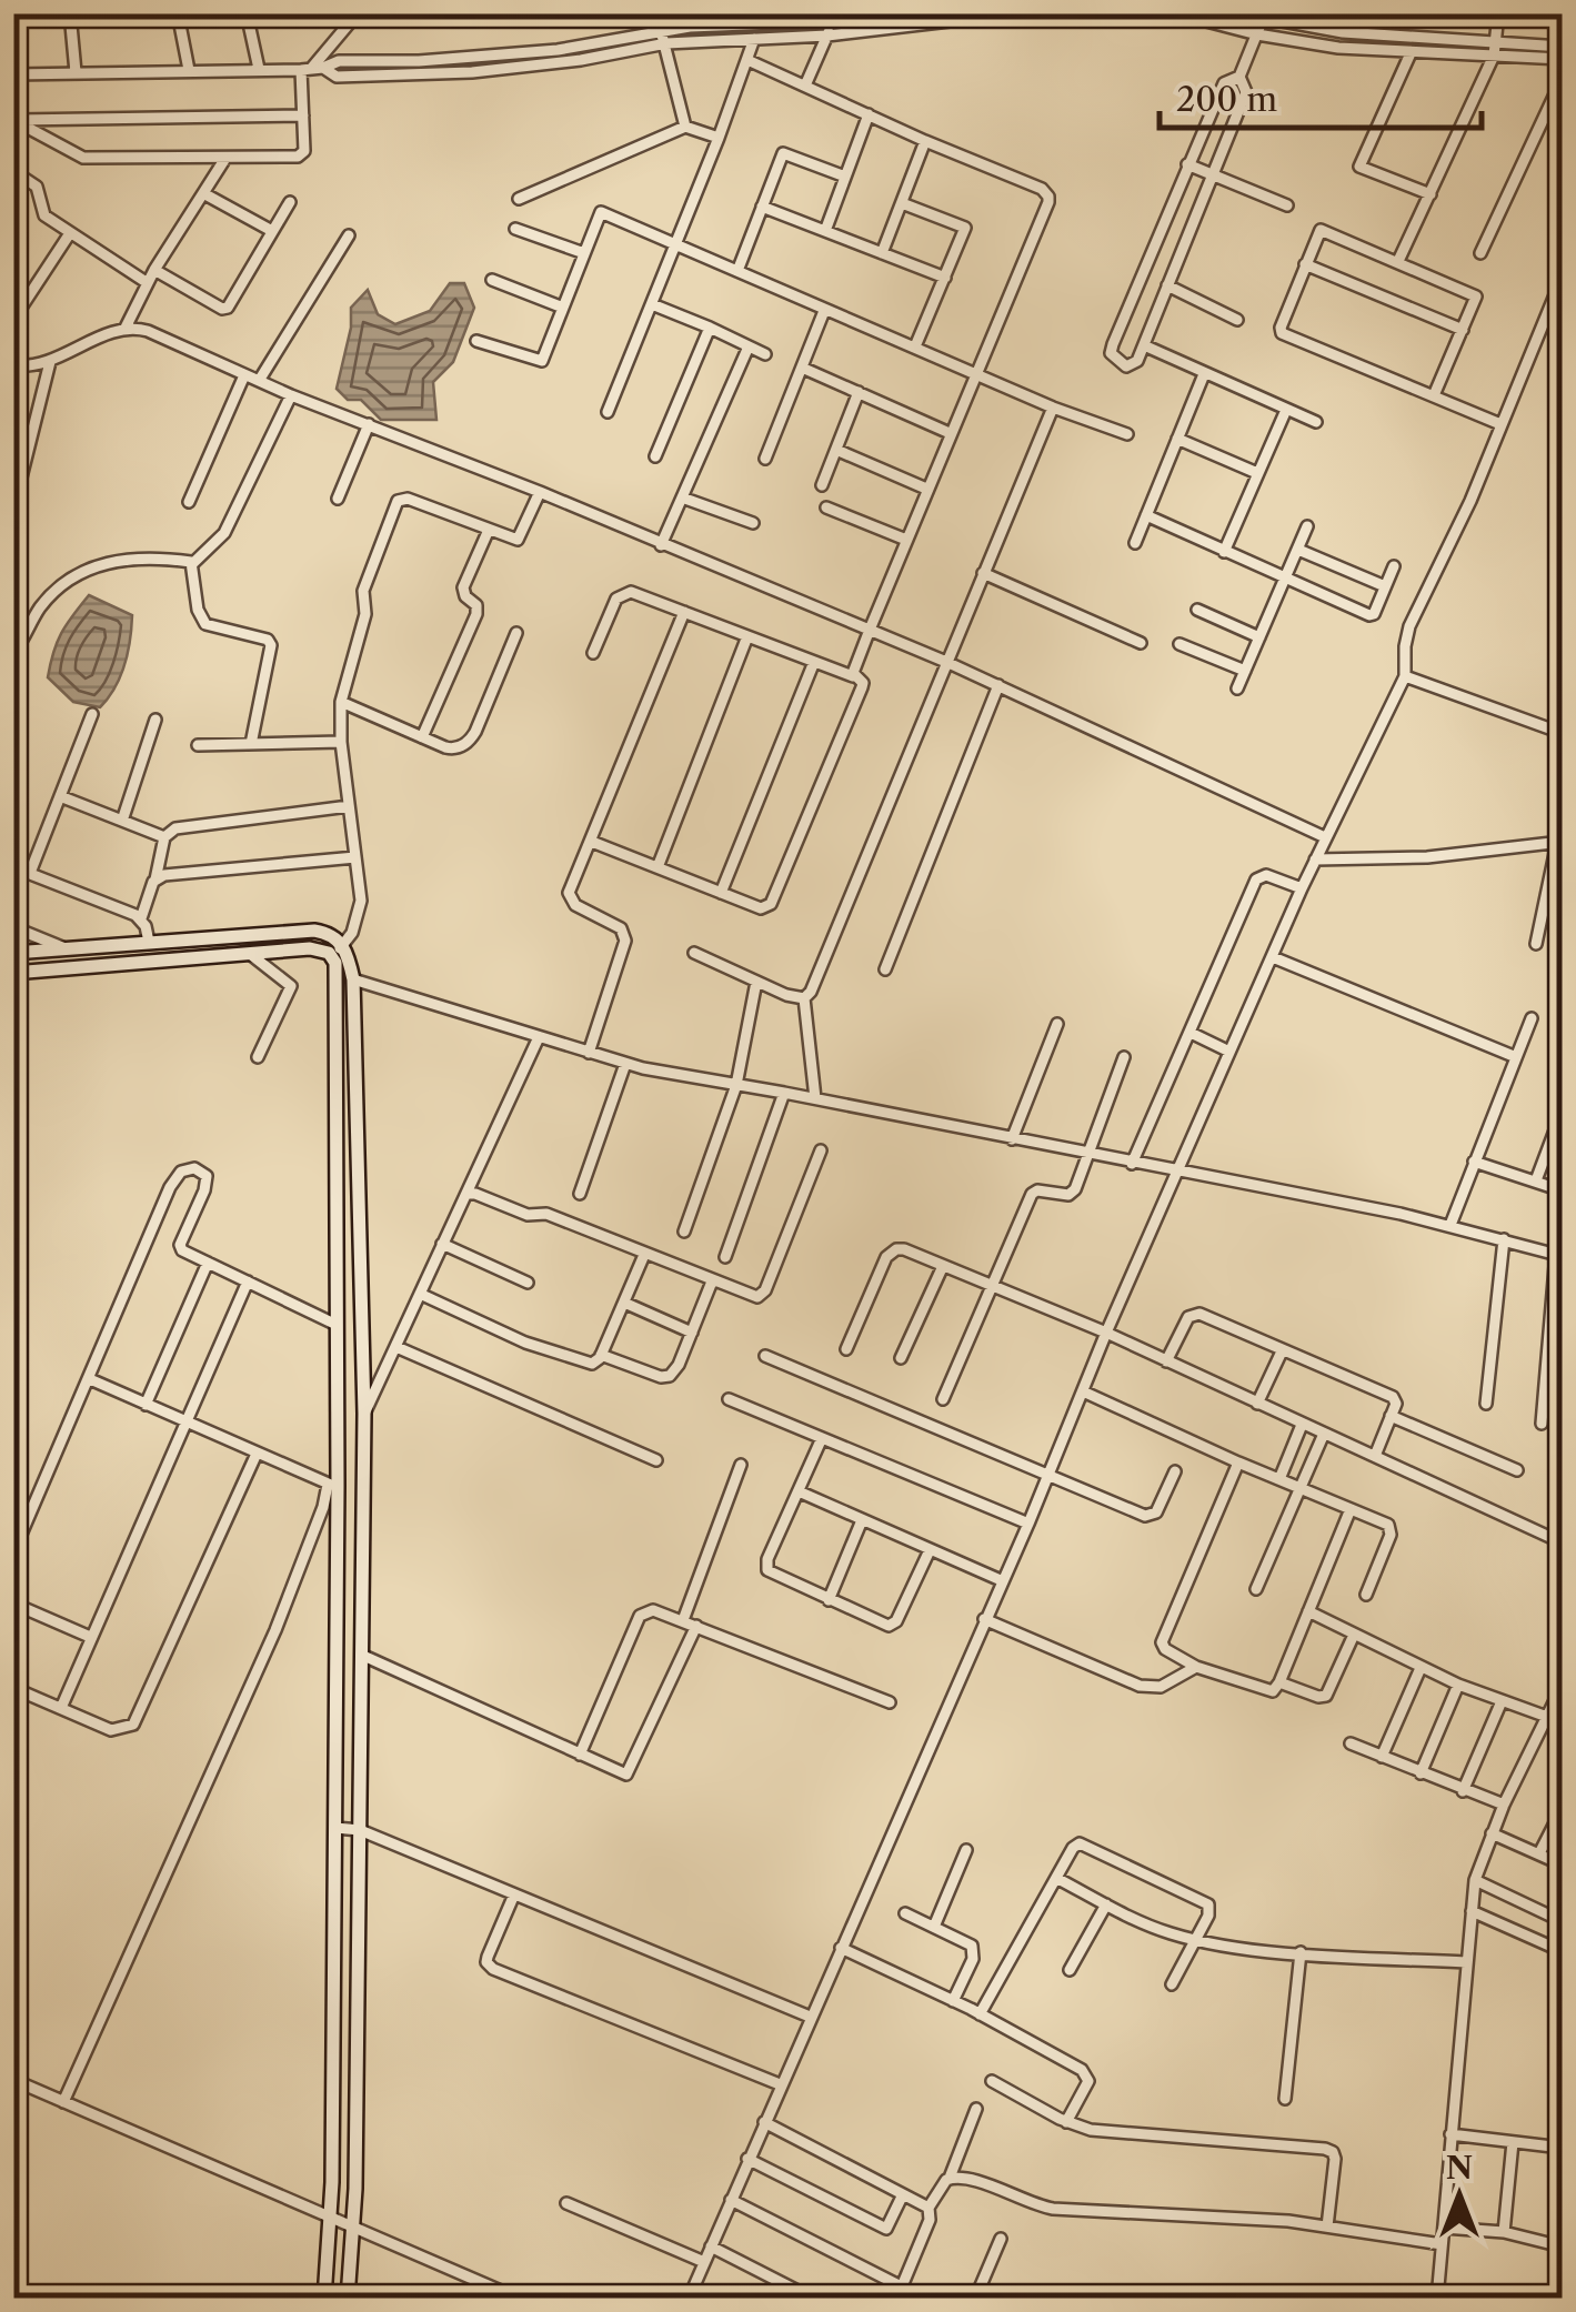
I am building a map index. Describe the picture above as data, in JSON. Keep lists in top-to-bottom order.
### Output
{
  "scale_bar": "200 m",
  "north": "top"
}
